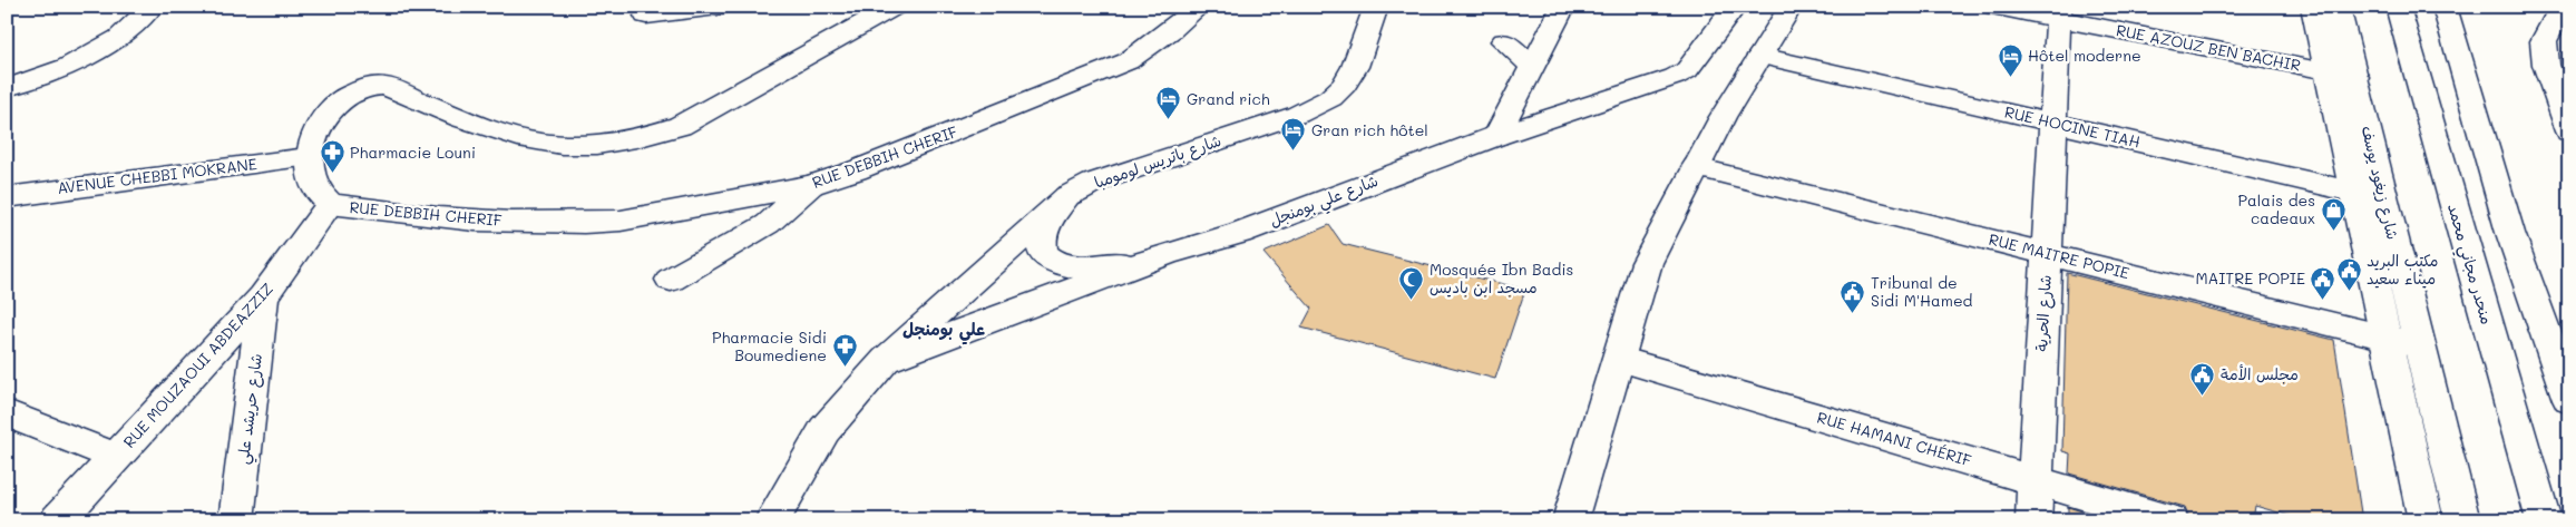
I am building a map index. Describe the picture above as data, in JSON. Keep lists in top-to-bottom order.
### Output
{
  "streets": {
    "street": [
      "RUE AZOUZ BEN BACHIR",
      "RUE HOCINE TIAH",
      "RUE DEBBIH CHERIF",
      "شارع باتريس لومومبا",
      "AVENUE CHEBBI MOKRANE",
      "شارع زيغود يوسف",
      "شارع علي بومنجل",
      "RUE MAITRE POPIE",
      "منحدر مجاني محمد",
      "شارع الحرية",
      "RUE MOUZAOUI ABDEAZZIZ",
      "شارع حريشد علي",
      "RUE HAMANI CHÉRIF"
    ]
  },
  "crossings": [
    ["RUE AZOUZ BEN BACHIR", "شارع زيغود يوسف"],
    ["RUE AZOUZ BEN BACHIR", "شارع الحرية"],
    ["RUE HOCINE TIAH", "شارع زيغود يوسف"],
    ["RUE HOCINE TIAH", "شارع الحرية"],
    ["RUE DEBBIH CHERIF", "AVENUE CHEBBI MOKRANE"],
    ["RUE DEBBIH CHERIF", "RUE MOUZAOUI ABDEAZZIZ"],
    ["شارع باتريس لومومبا", "شارع علي بومنجل"],
    ["شارع زيغود يوسف", "RUE MAITRE POPIE"],
    ["RUE MAITRE POPIE", "شارع الحرية"],
    ["شارع الحرية", "RUE HAMANI CHÉRIF"],
    ["RUE MOUZAOUI ABDEAZZIZ", "شارع حريشد علي"]
  ],
  "districts": ["علي بومنجل"],
  "places": {
    "hotel": ["Hôtel moderne", "Grand rich", "Gran rich hôtel"],
    "pharmacy": ["Pharmacie Louni", "Pharmacie Sidi Boumediene"],
    "shop": ["Palais des cadeaux"],
    "public building": [
      "مكتب البريد ميناء سعيد",
      "MAITRE POPIE",
      "Tribunal de Sidi M'Hamed",
      "مجلس الأمة"
    ],
    "mosque": ["Mosquée Ibn Badis مسجد ابن باديس"]
  }
}
